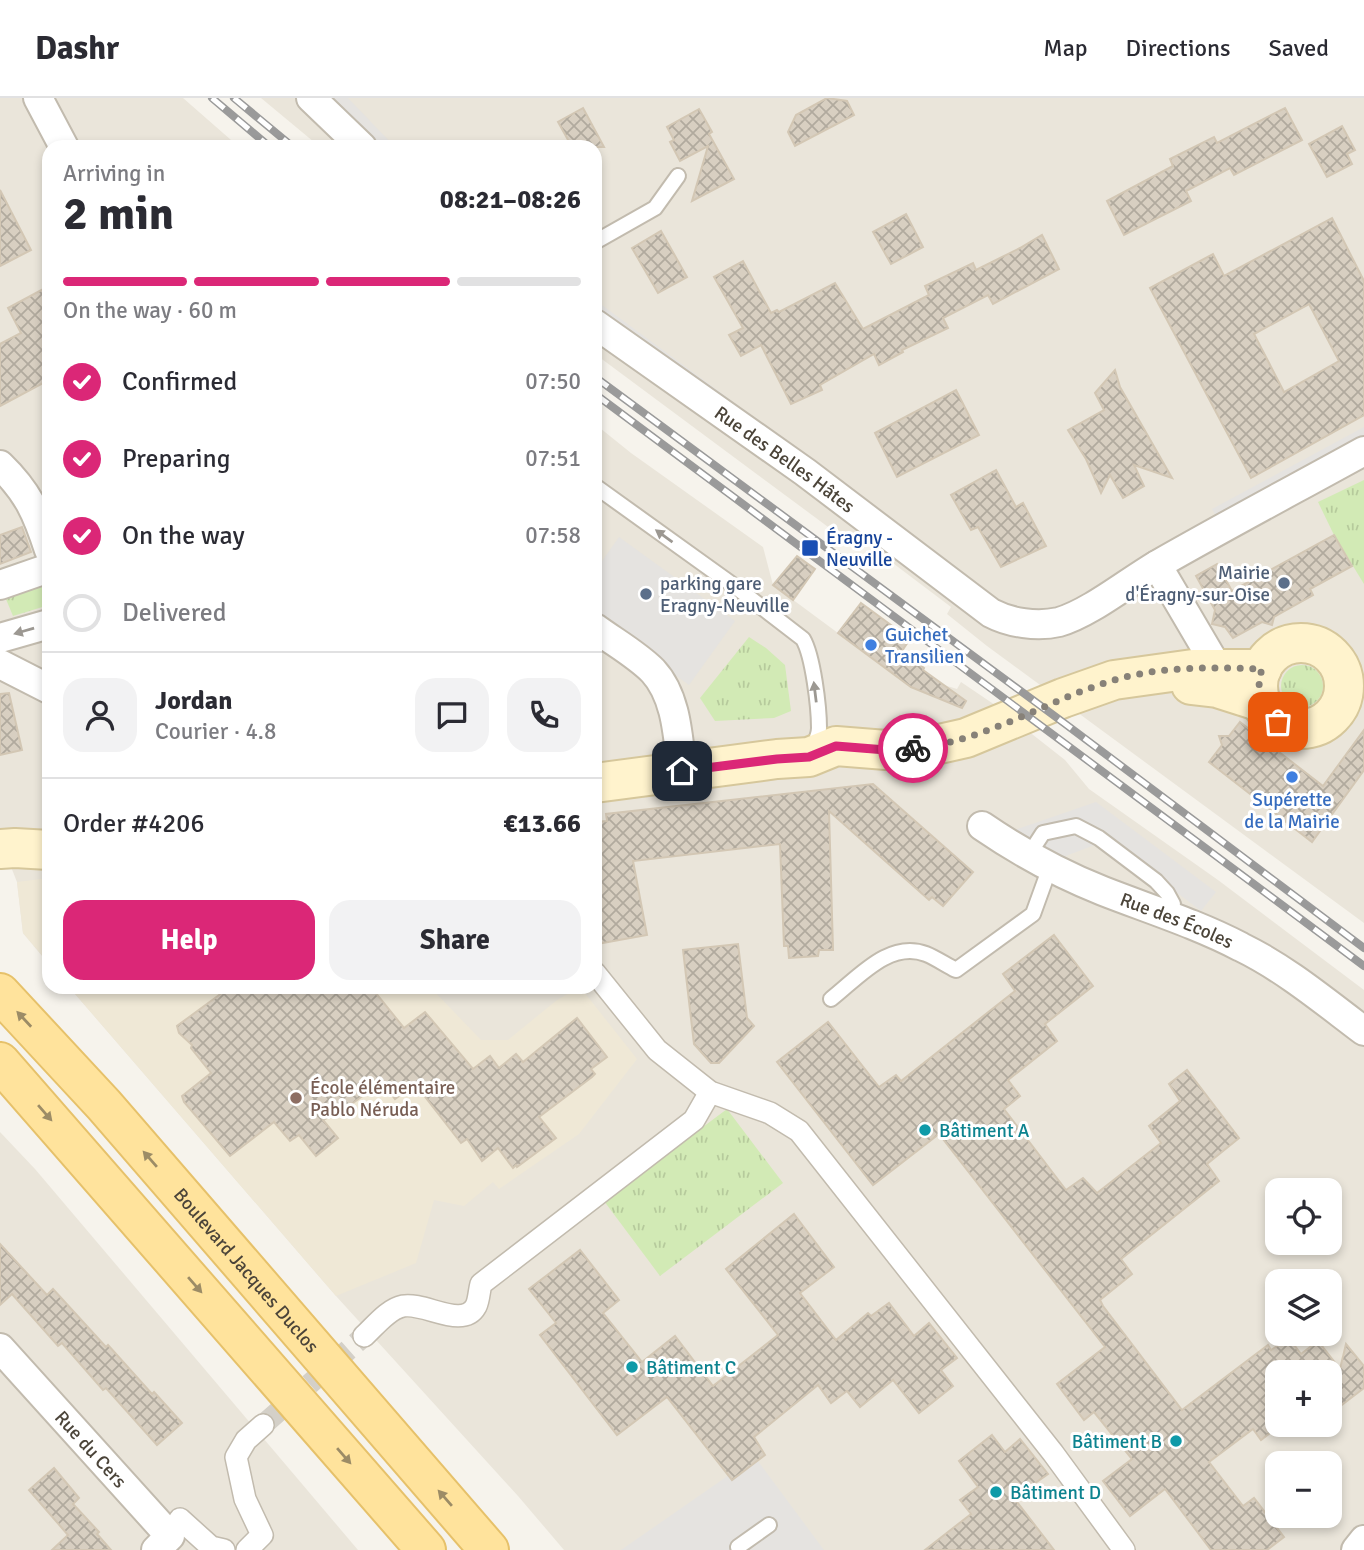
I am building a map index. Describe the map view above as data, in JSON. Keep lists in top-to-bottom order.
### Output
{
  "streets": {
    "main road": ["Boulevard Jacques Duclos"],
    "street": ["Rue des Belles Hâtes", "Rue des Écoles", "Rue du Cers"]
  },
  "places": {
    "transit": ["Éragny - Neuville"],
    "other": [
      "Mairie d'Éragny-sur-Oise",
      "parking gare Eragny-Neuville",
      "Guichet Transilien",
      "Supérette de la Mairie",
      "École élémentaire Pablo Néruda",
      "Bâtiment A",
      "Bâtiment C",
      "Bâtiment B",
      "Bâtiment D"
    ]
  },
  "page": {
    "header": "Dashr",
    "nav": ["Map", "Directions", "Saved"],
    "heading": ["2 min", "Arriving in", "08:21–08:26"],
    "panel": [
      "Jordan",
      "Courier · 4.8",
      "Order #4206",
      "€13.66"
    ],
    "bar": "On the way · 60 m",
    "list": [
      ["Confirmed", "07:50"],
      ["Preparing", "07:51"],
      ["On the way", "07:58"],
      "Delivered"
    ],
    "buttons": ["Help", "Share"],
    "map_buttons": ["+", "−"]
  }
}
